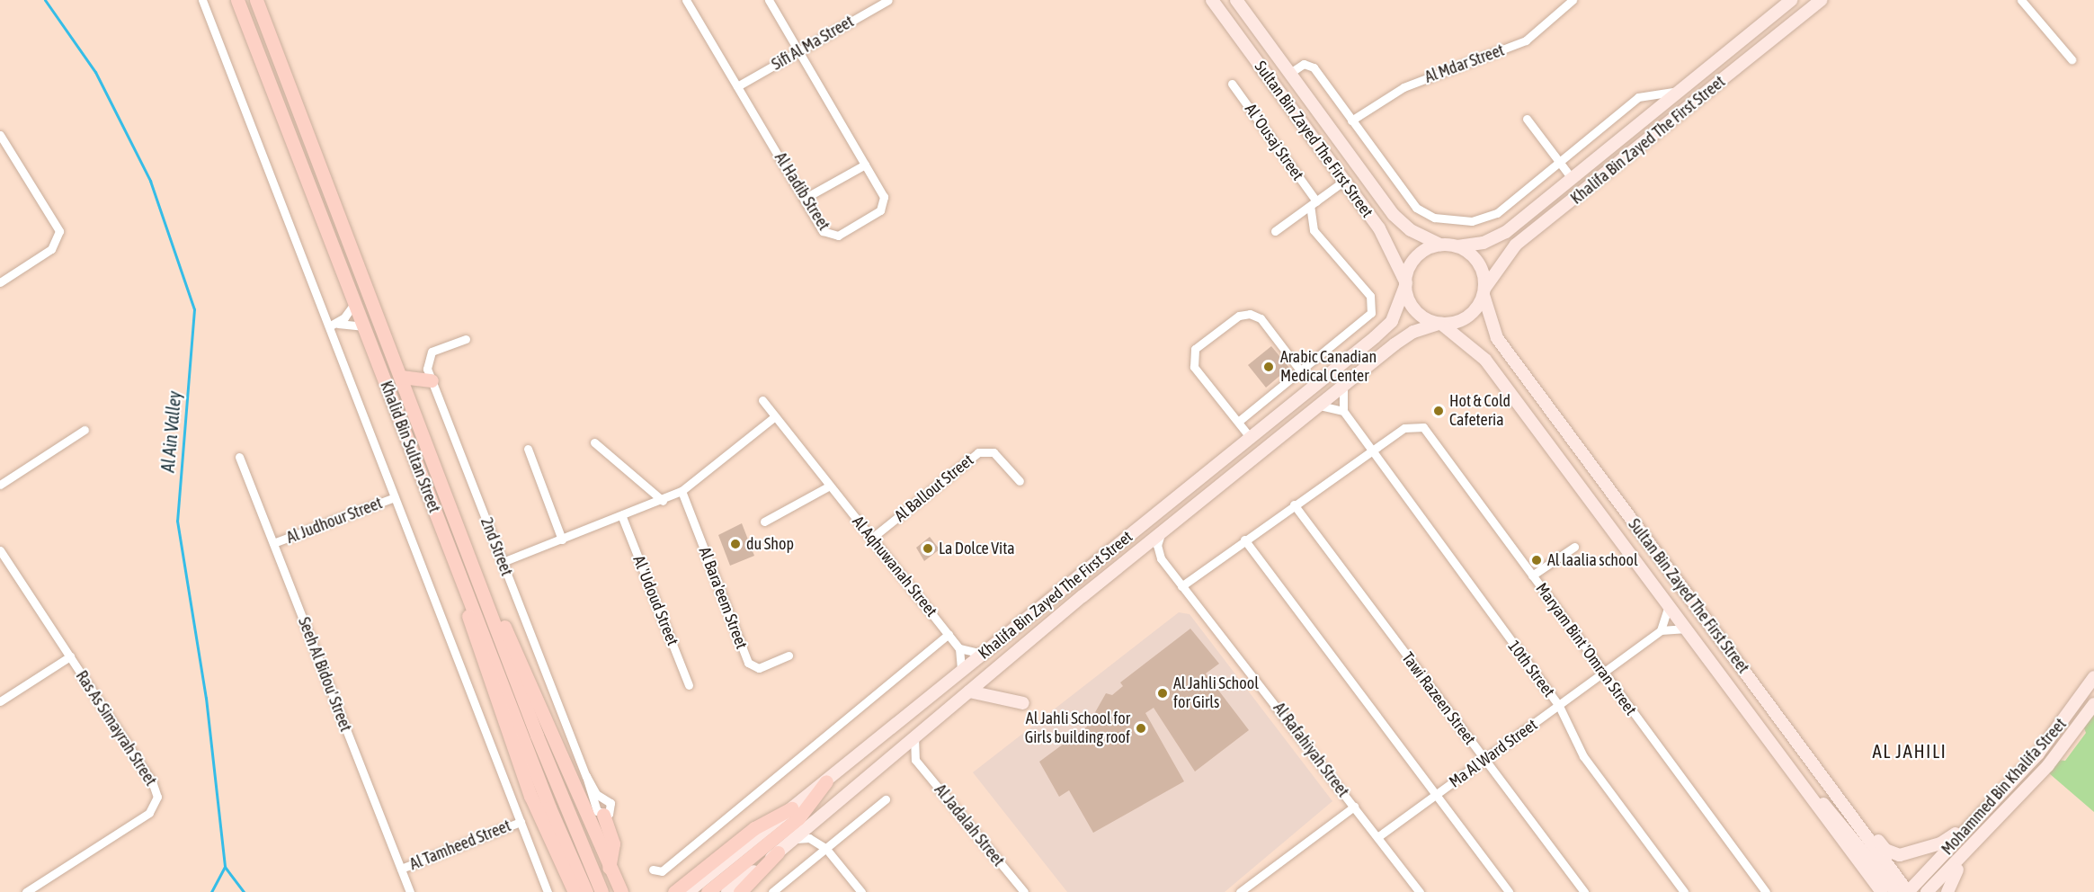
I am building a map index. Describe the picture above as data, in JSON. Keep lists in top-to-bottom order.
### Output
{
  "streets": {
    "main road": [
      "Sultan Bin Zayed The First Street",
      "Khalifa Bin Zayed The First Street",
      "Khalid Bin Sultan Street",
      "Mohammed Bin Khalifa Street"
    ],
    "street": [
      "Sifi Al Ma Street",
      "Al Mdar Street",
      "Al 'Ousaj Street",
      "Al Hadib Street",
      "Al Ballout Street",
      "Al Judhour Street",
      "2nd Street",
      "Al Aqhuwanah Street",
      "Al Bara'eem Street",
      "Al 'Udoud Street",
      "Maryam Bint 'Omran Street",
      "10th Street",
      "Seeh Al Bidou' Street",
      "Tawi Razeen Street",
      "Ras As Simayrah Street",
      "Al Rafahiyah Street",
      "Ma Al Ward Street",
      "Al Jadalah Street",
      "Al Tamheed Street"
    ]
  },
  "crossings": [
    ["Sifi Al Ma Street", "Al Hadib Street"],
    ["Sultan Bin Zayed The First Street", "Khalifa Bin Zayed The First Street"],
    ["Sultan Bin Zayed The First Street", "Mohammed Bin Khalifa Street"],
    ["Al Ballout Street", "Al Aqhuwanah Street"],
    ["Al Judhour Street", "Seeh Al Bidou' Street"],
    ["Maryam Bint 'Omran Street", "10th Street"],
    ["Maryam Bint 'Omran Street", "Tawi Razeen Street"],
    ["Maryam Bint 'Omran Street", "Al Rafahiyah Street"],
    ["Maryam Bint 'Omran Street", "Ma Al Ward Street"],
    ["10th Street", "Ma Al Ward Street"],
    ["Seeh Al Bidou' Street", "Al Tamheed Street"],
    ["Tawi Razeen Street", "Ma Al Ward Street"],
    ["Al Rafahiyah Street", "Ma Al Ward Street"]
  ],
  "districts": ["AL JAHILI"],
  "water": ["Al Ain Valley"],
  "places": [
    "Arabic Canadian Medical Center",
    "Hot & Cold Cafeteria",
    "du Shop",
    "La Dolce Vita",
    "Al laalia school",
    "Al Jahli School for Girls",
    "Al Jahli School for Girls building roof"
  ]
}
